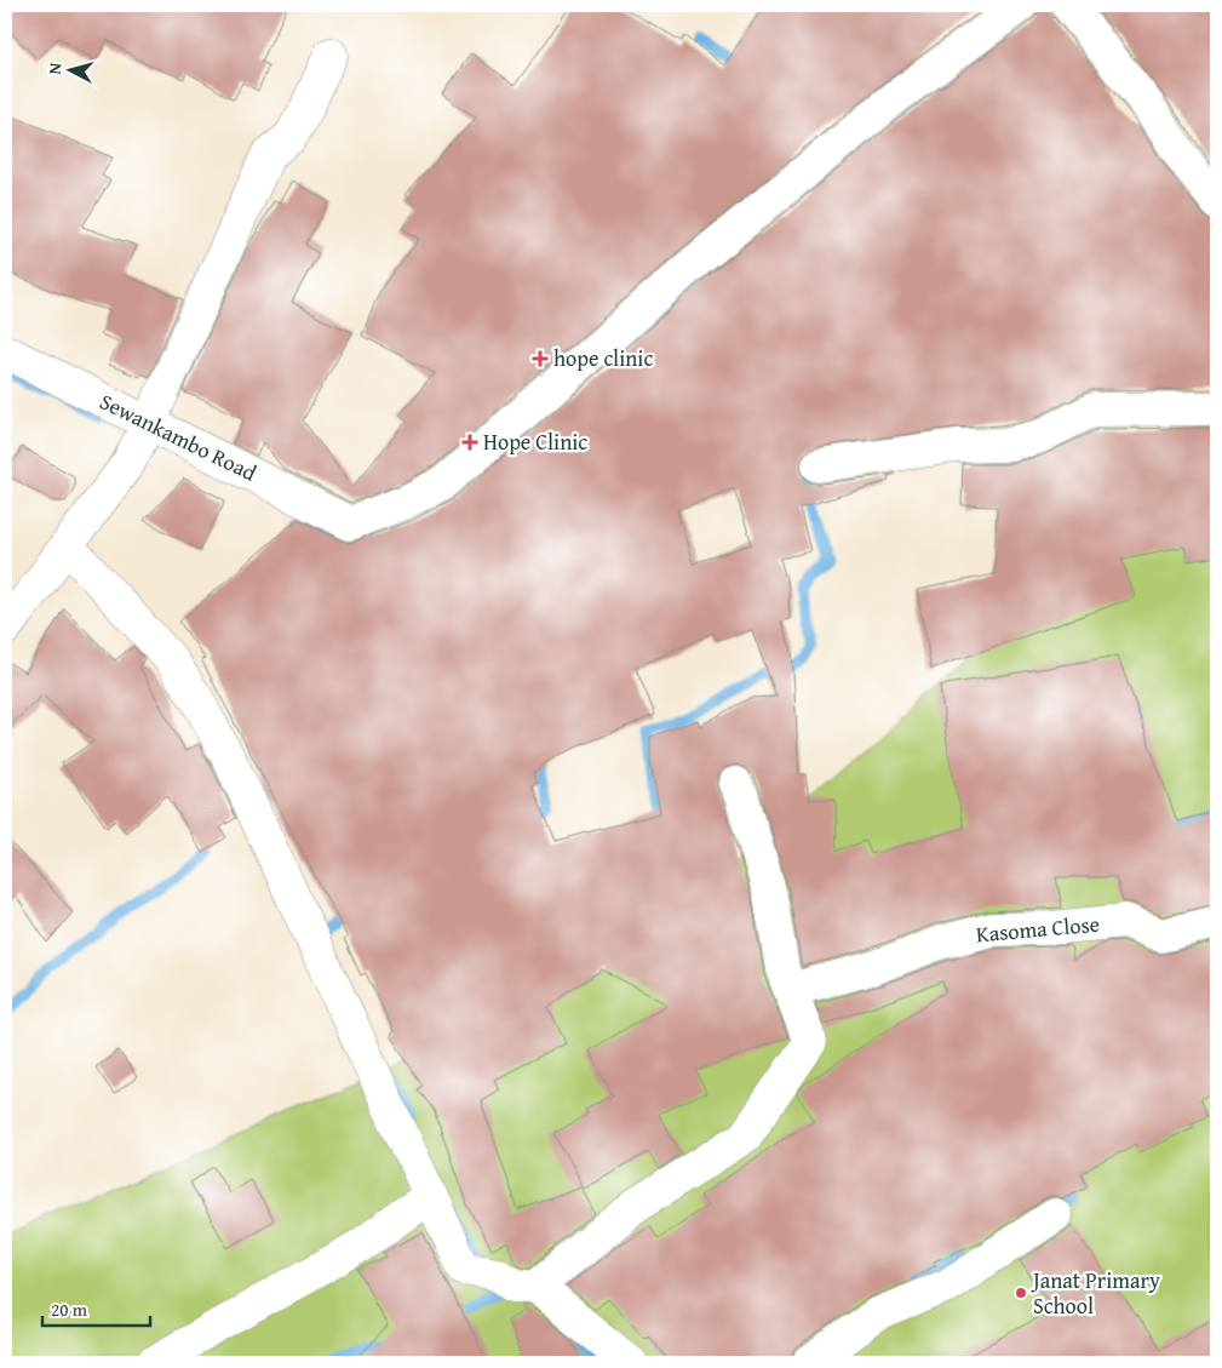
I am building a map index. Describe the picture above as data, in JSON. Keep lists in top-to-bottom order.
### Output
{
  "streets": {
    "street": ["Sewankambo Road", "Kasoma Close"]
  },
  "places": {
    "health": ["hope clinic", "Hope Clinic"],
    "other": ["Janat Primary School"]
  },
  "scale_bar": "20 m",
  "north": "left"
}
